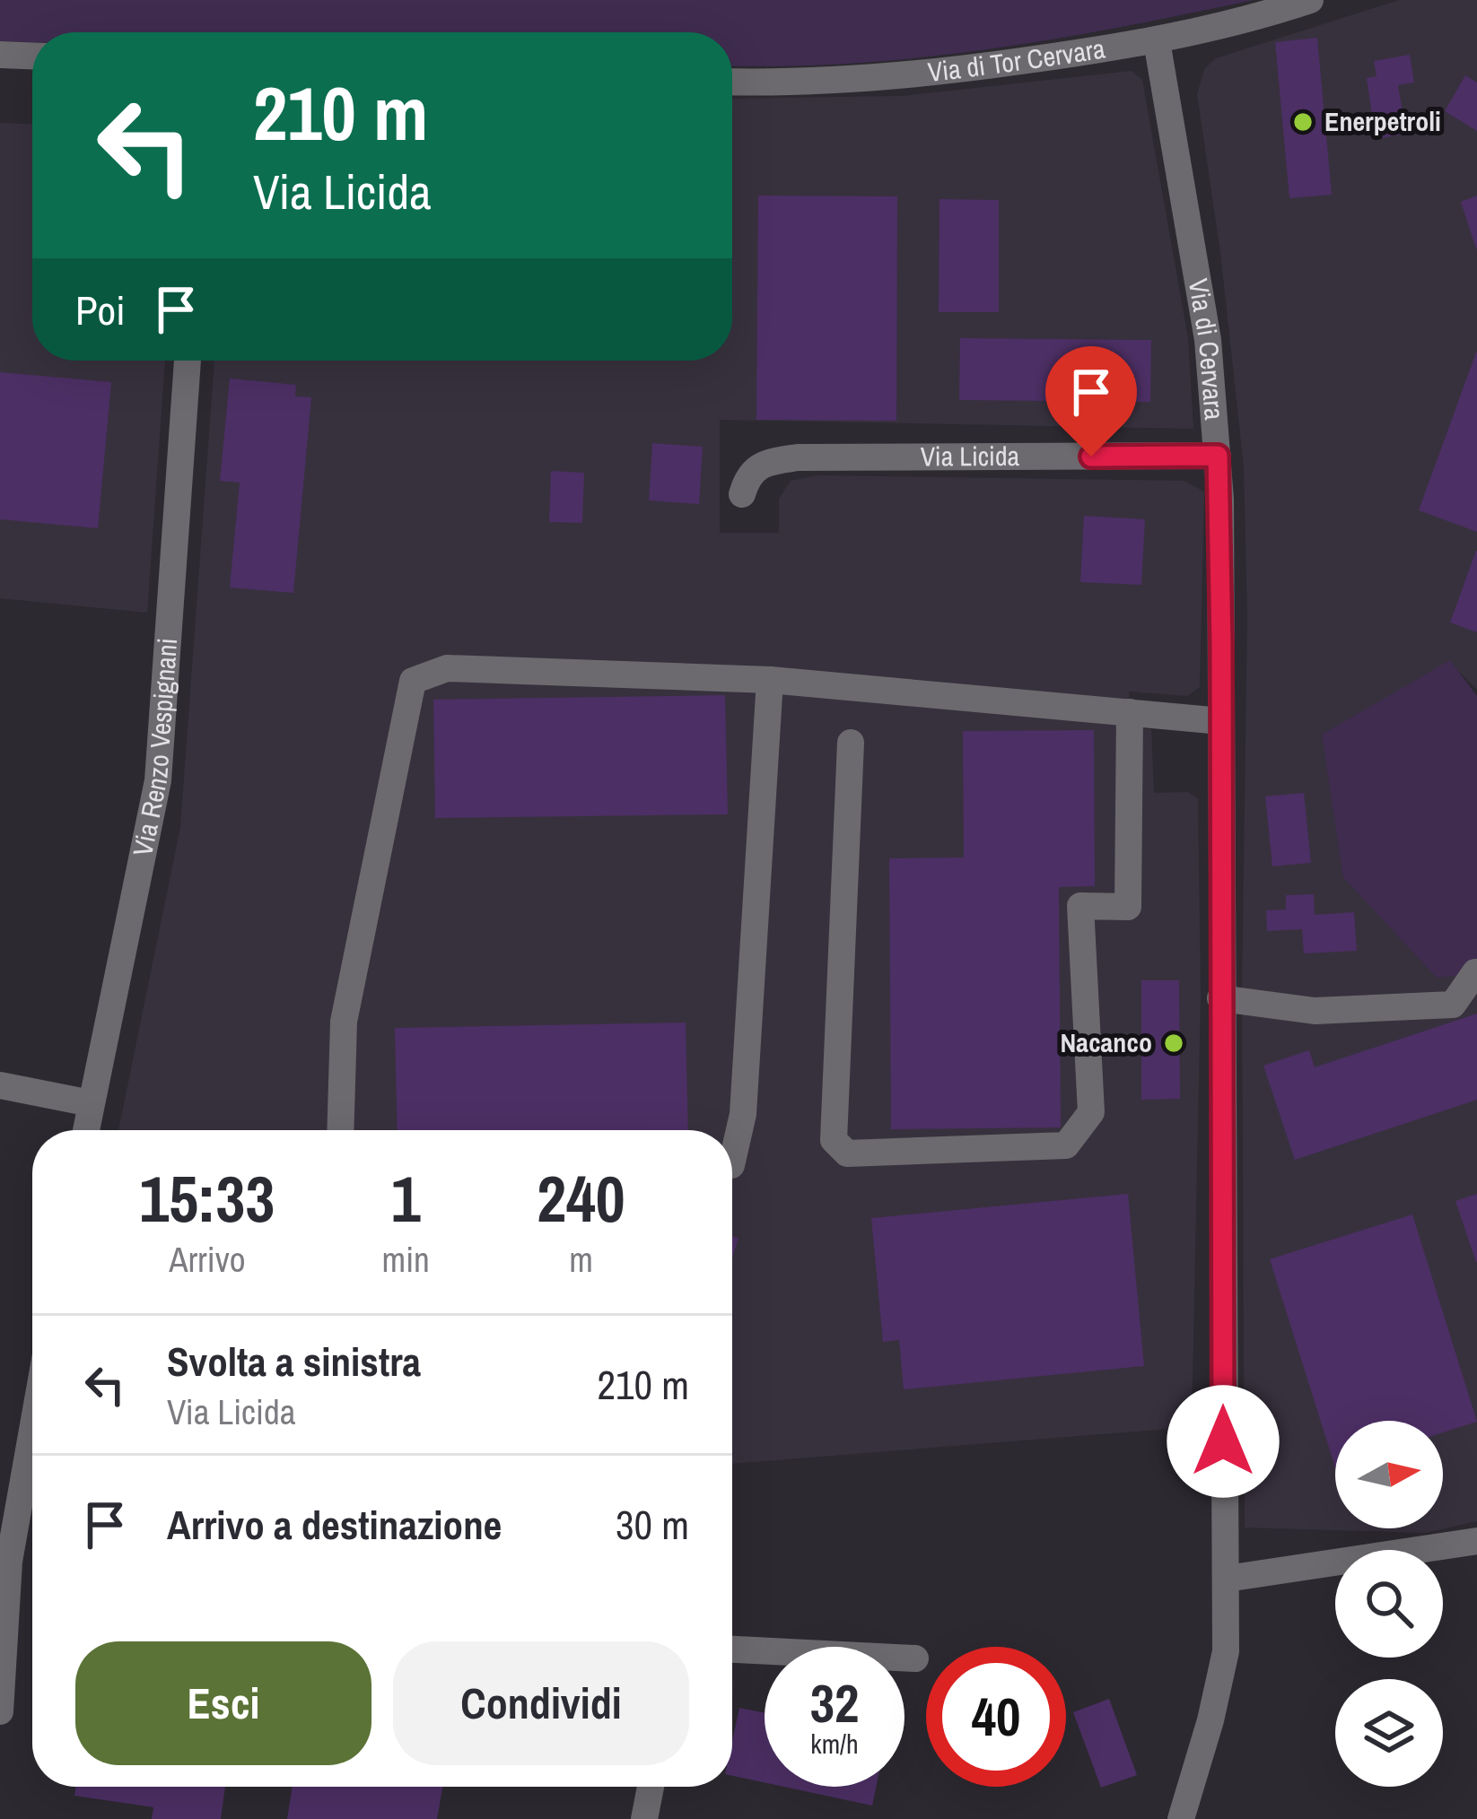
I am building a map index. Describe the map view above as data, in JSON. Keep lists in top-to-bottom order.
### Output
{
  "streets": {
    "street": [
      "Via di Tor Cervara",
      "Via di Cervara",
      "Via Licida",
      "Via Renzo Vespignani"
    ]
  },
  "crossings": [
    ["Via di Tor Cervara", "Via di Cervara"],
    ["Via di Cervara", "Via Licida"]
  ],
  "places": ["Enerpetroli", "Nacanco"],
  "north": "right",
  "page": {
    "turn": ["210 m", "Via Licida"],
    "then": "Poi",
    "eta": [
      "15:33",
      "Arrivo",
      "1",
      "min",
      "240",
      "m"
    ],
    "list": [
      {
        "name": "Svolta a sinistra",
        "note": "Via Licida",
        "value": "210 m"
      },
      {
        "name": "Arrivo a destinazione",
        "value": "30 m"
      }
    ],
    "buttons": ["Esci", "Condividi"],
    "speed": "32 km/h",
    "limit": "40"
  }
}
